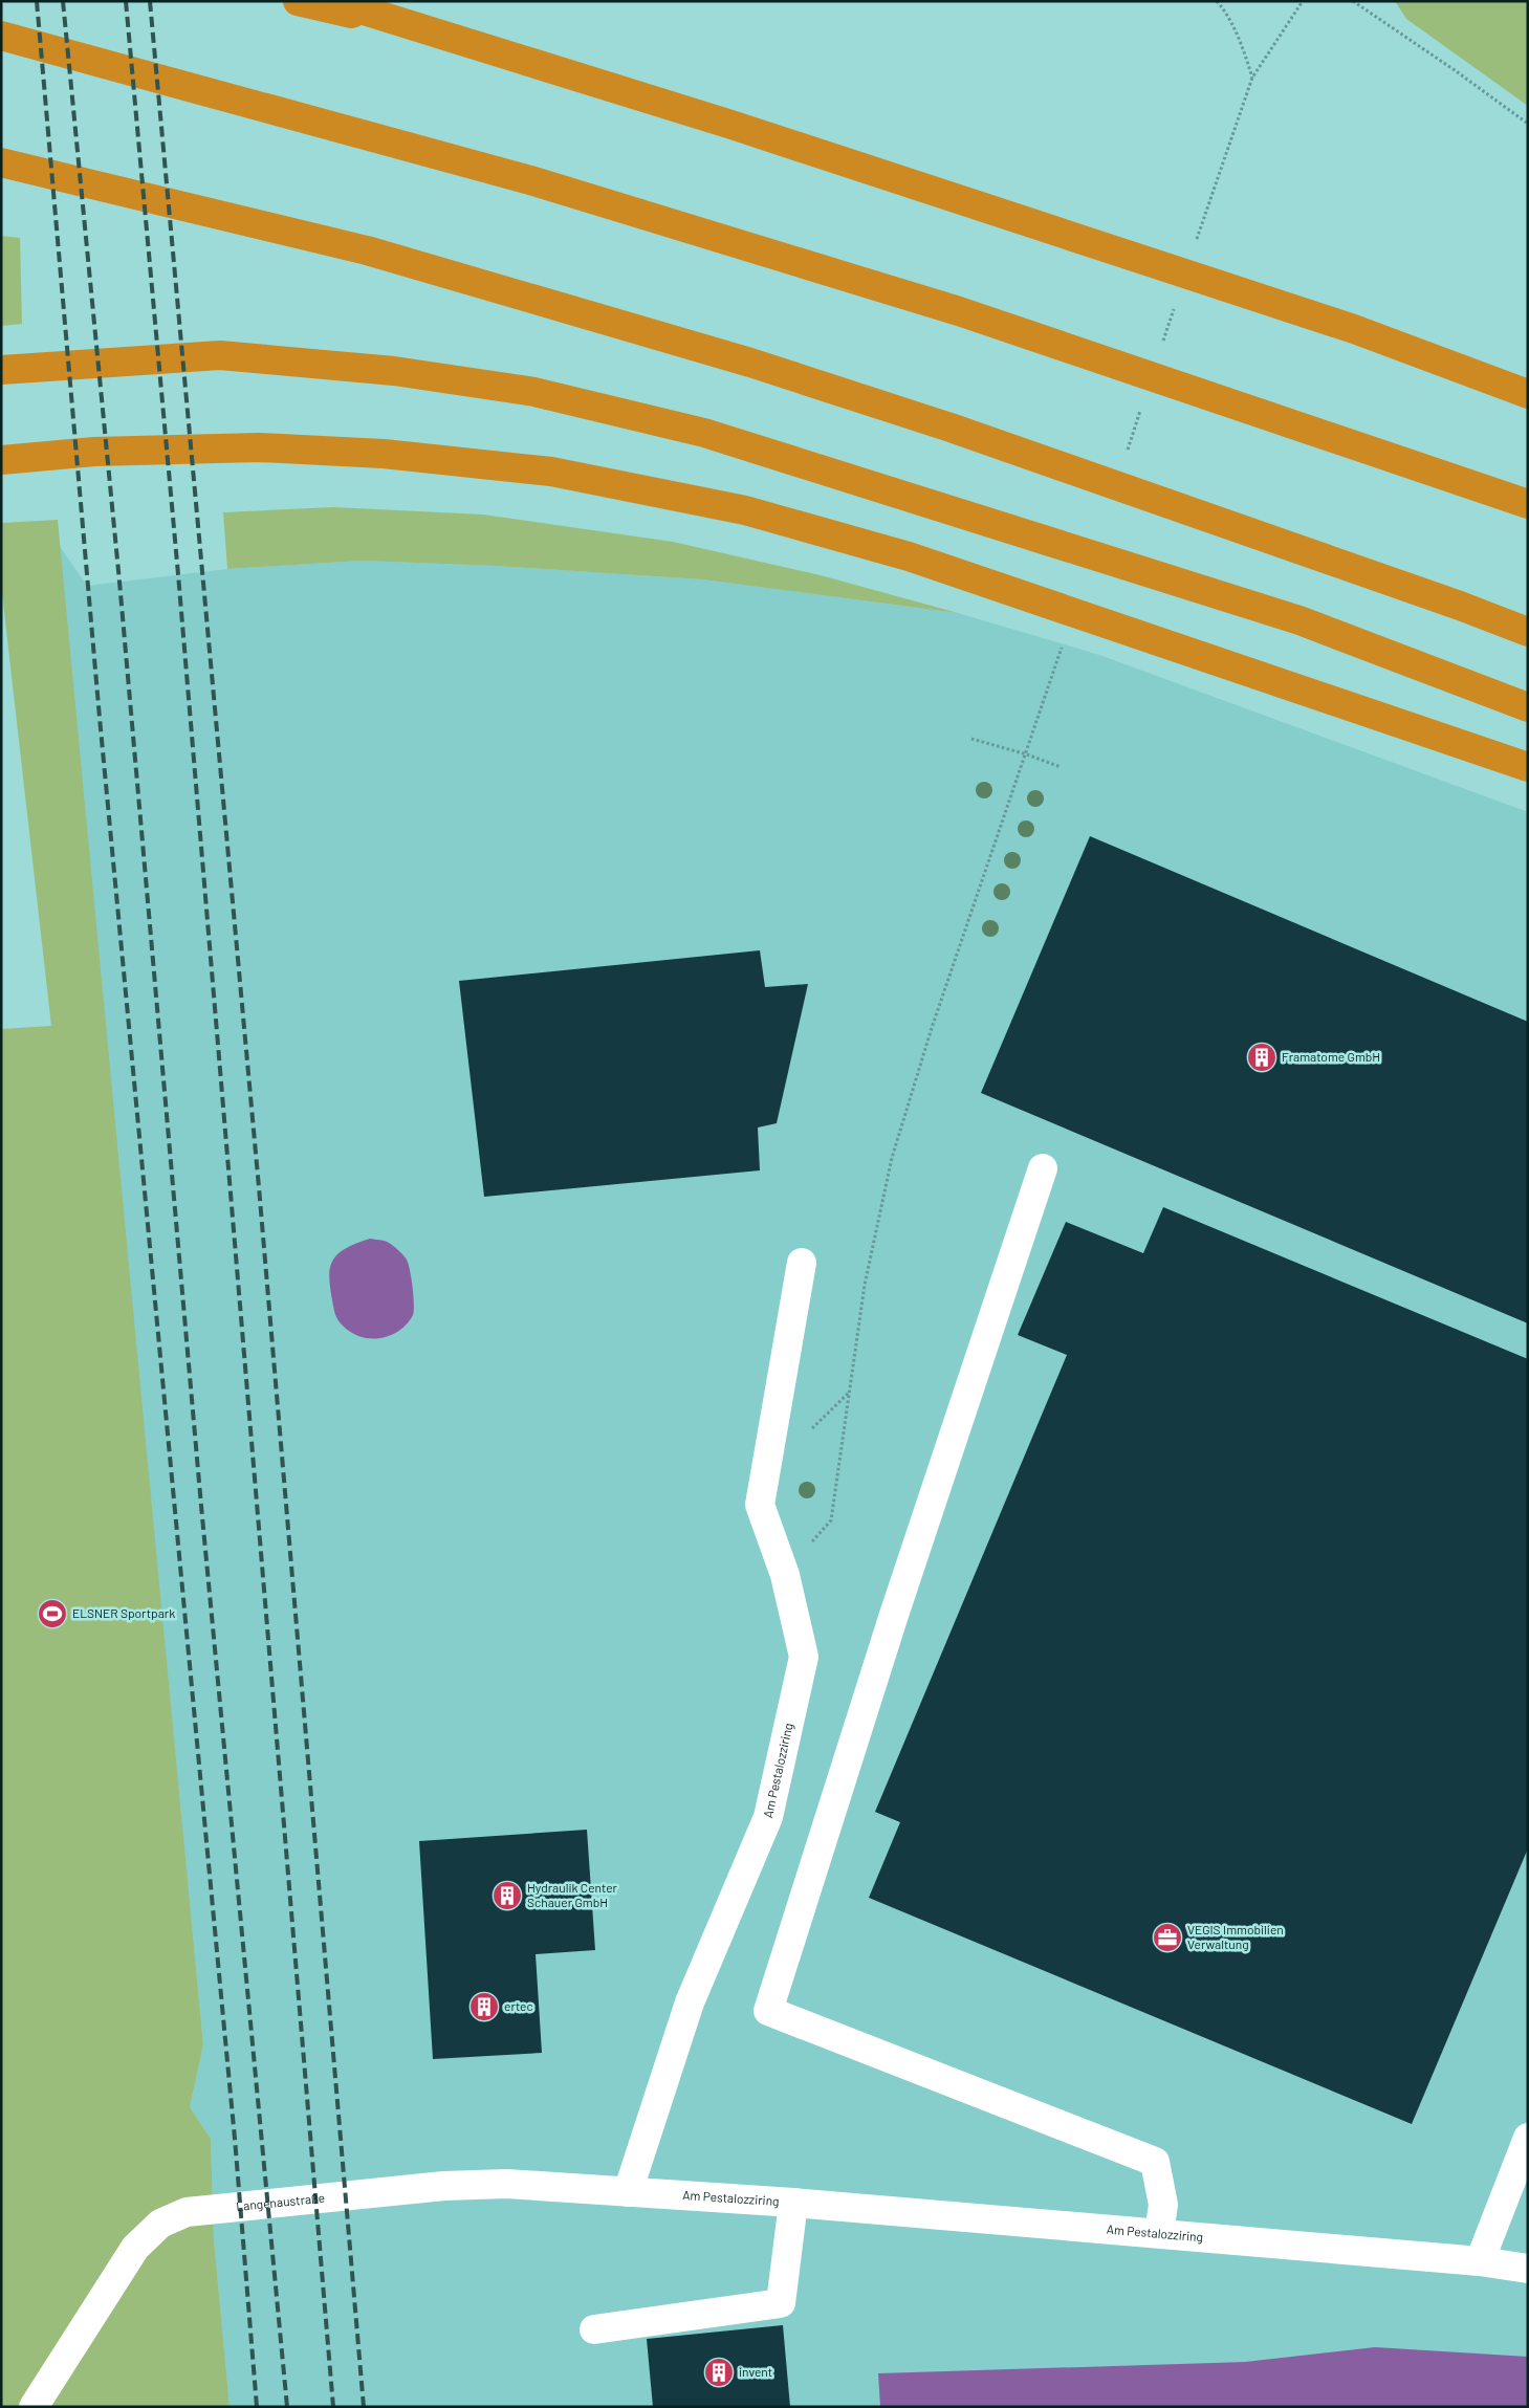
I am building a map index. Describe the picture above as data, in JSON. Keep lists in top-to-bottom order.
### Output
{
  "streets": {
    "street": ["Am Pestalozziring", "Langenaustraße"]
  },
  "crossings": [
    ["Am Pestalozziring", "Langenaustraße"]
  ],
  "places": {
    "building": [
      "Framatome GmbH",
      "Hydraulik Center Schauer GmbH",
      "ertec",
      "invent"
    ],
    "sports": ["ELSNER Sportpark"],
    "office": ["VEGIS Immobilien Verwaltung"]
  }
}
